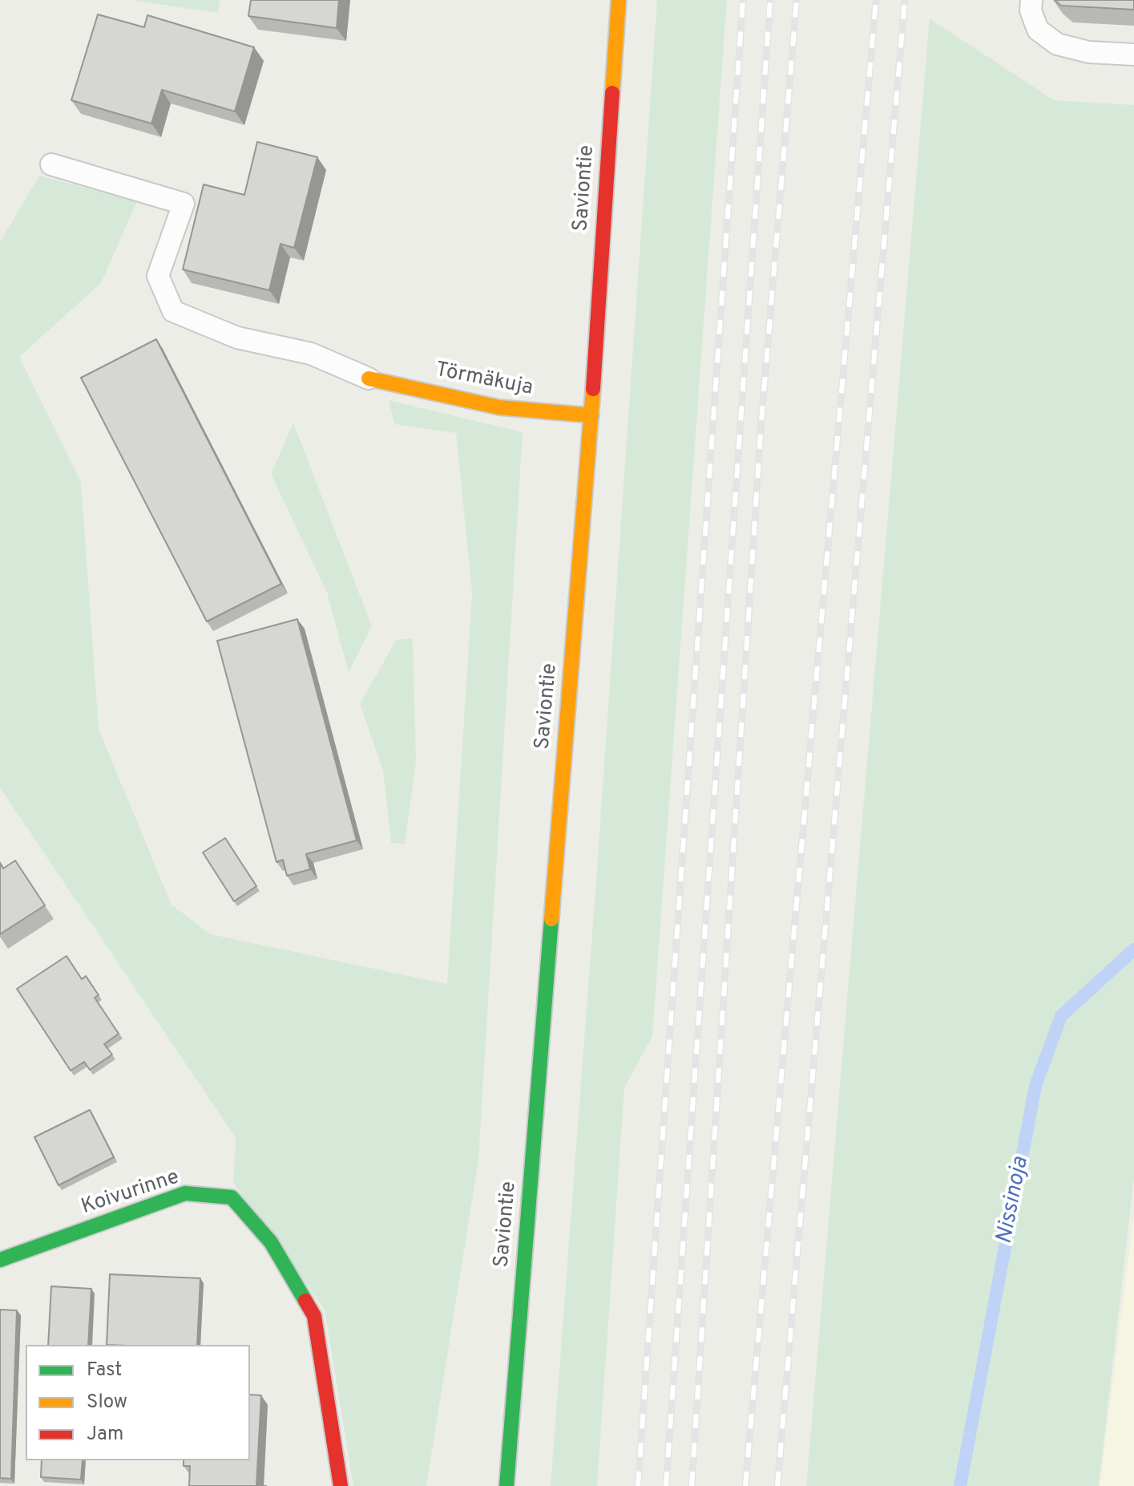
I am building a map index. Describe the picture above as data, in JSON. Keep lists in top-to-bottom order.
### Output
{
  "streets": {
    "main road": ["Saviontie", "Törmäkuja", "Koivurinne"]
  },
  "crossings": [
    ["Saviontie", "Törmäkuja"]
  ],
  "water": ["Nissinoja"],
  "legend": ["Fast", "Slow", "Jam"]
}
